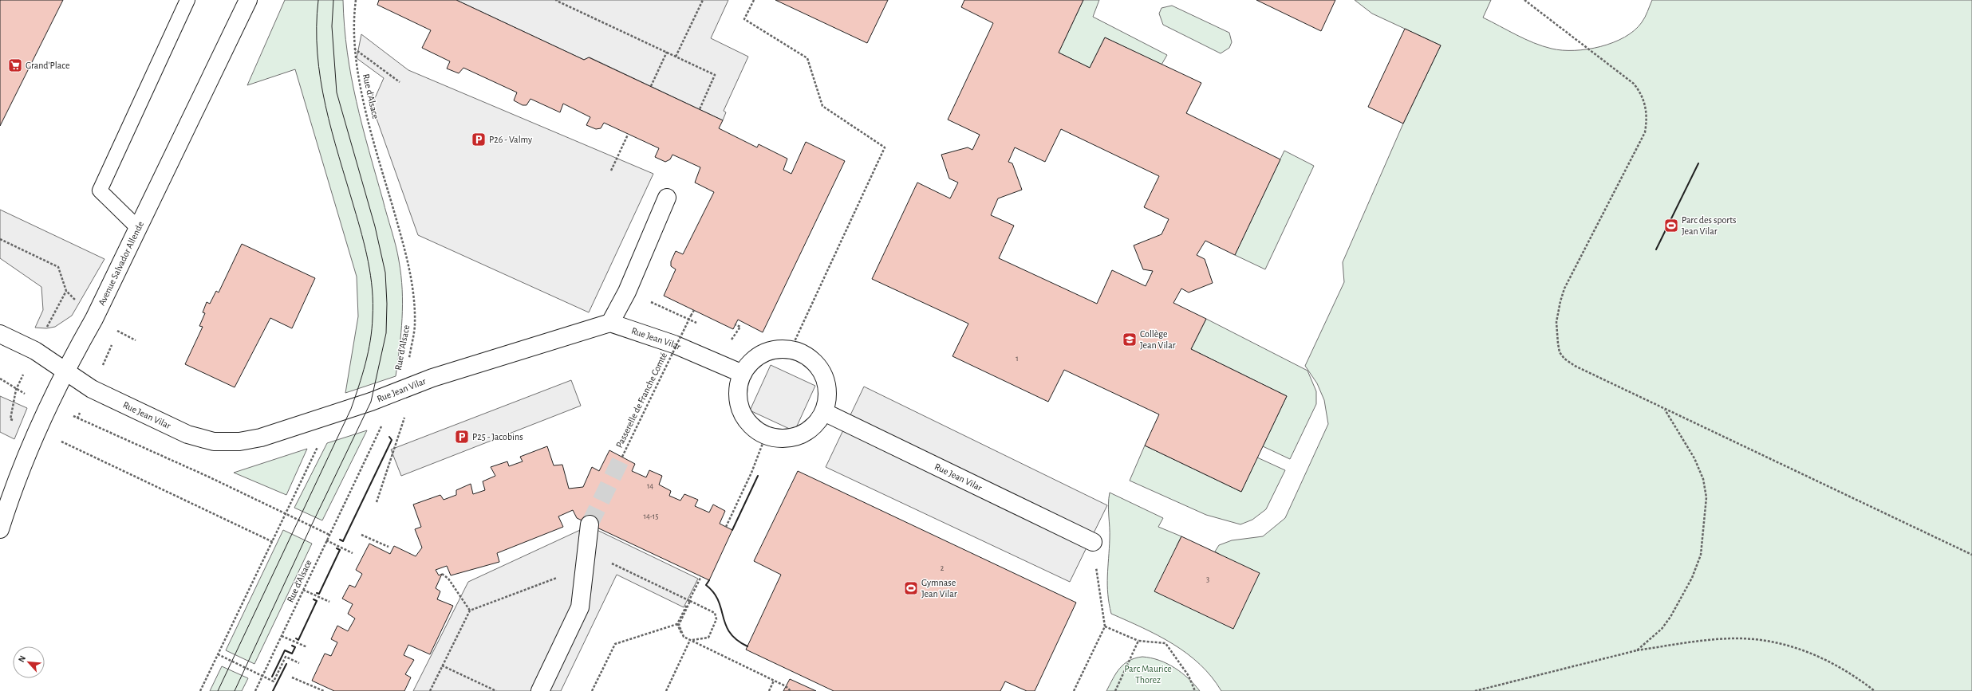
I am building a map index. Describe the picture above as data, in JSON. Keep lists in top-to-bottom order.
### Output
{
  "streets": {
    "street": ["Avenue Salvador Allende", "Rue Jean Vilar"],
    "path": ["Rue d'Alsace", "Passerelle de Franche Comté"]
  },
  "crossings": [
    ["Rue d'Alsace", "Rue Jean Vilar"],
    ["Avenue Salvador Allende", "Rue Jean Vilar"]
  ],
  "parks": ["Parc Maurice Thorez"],
  "places": {
    "supermarket": ["Grand'Place"],
    "parking": ["P26 - Valmy", "P25 - Jacobins"],
    "sports": ["Parc des sports Jean Vilar", "Gymnase Jean Vilar"],
    "school or university": ["Collège Jean Vilar"]
  },
  "house_numbers": [
    "1",
    "14",
    "14-15",
    "2",
    "3"
  ],
  "north": "top left"
}
